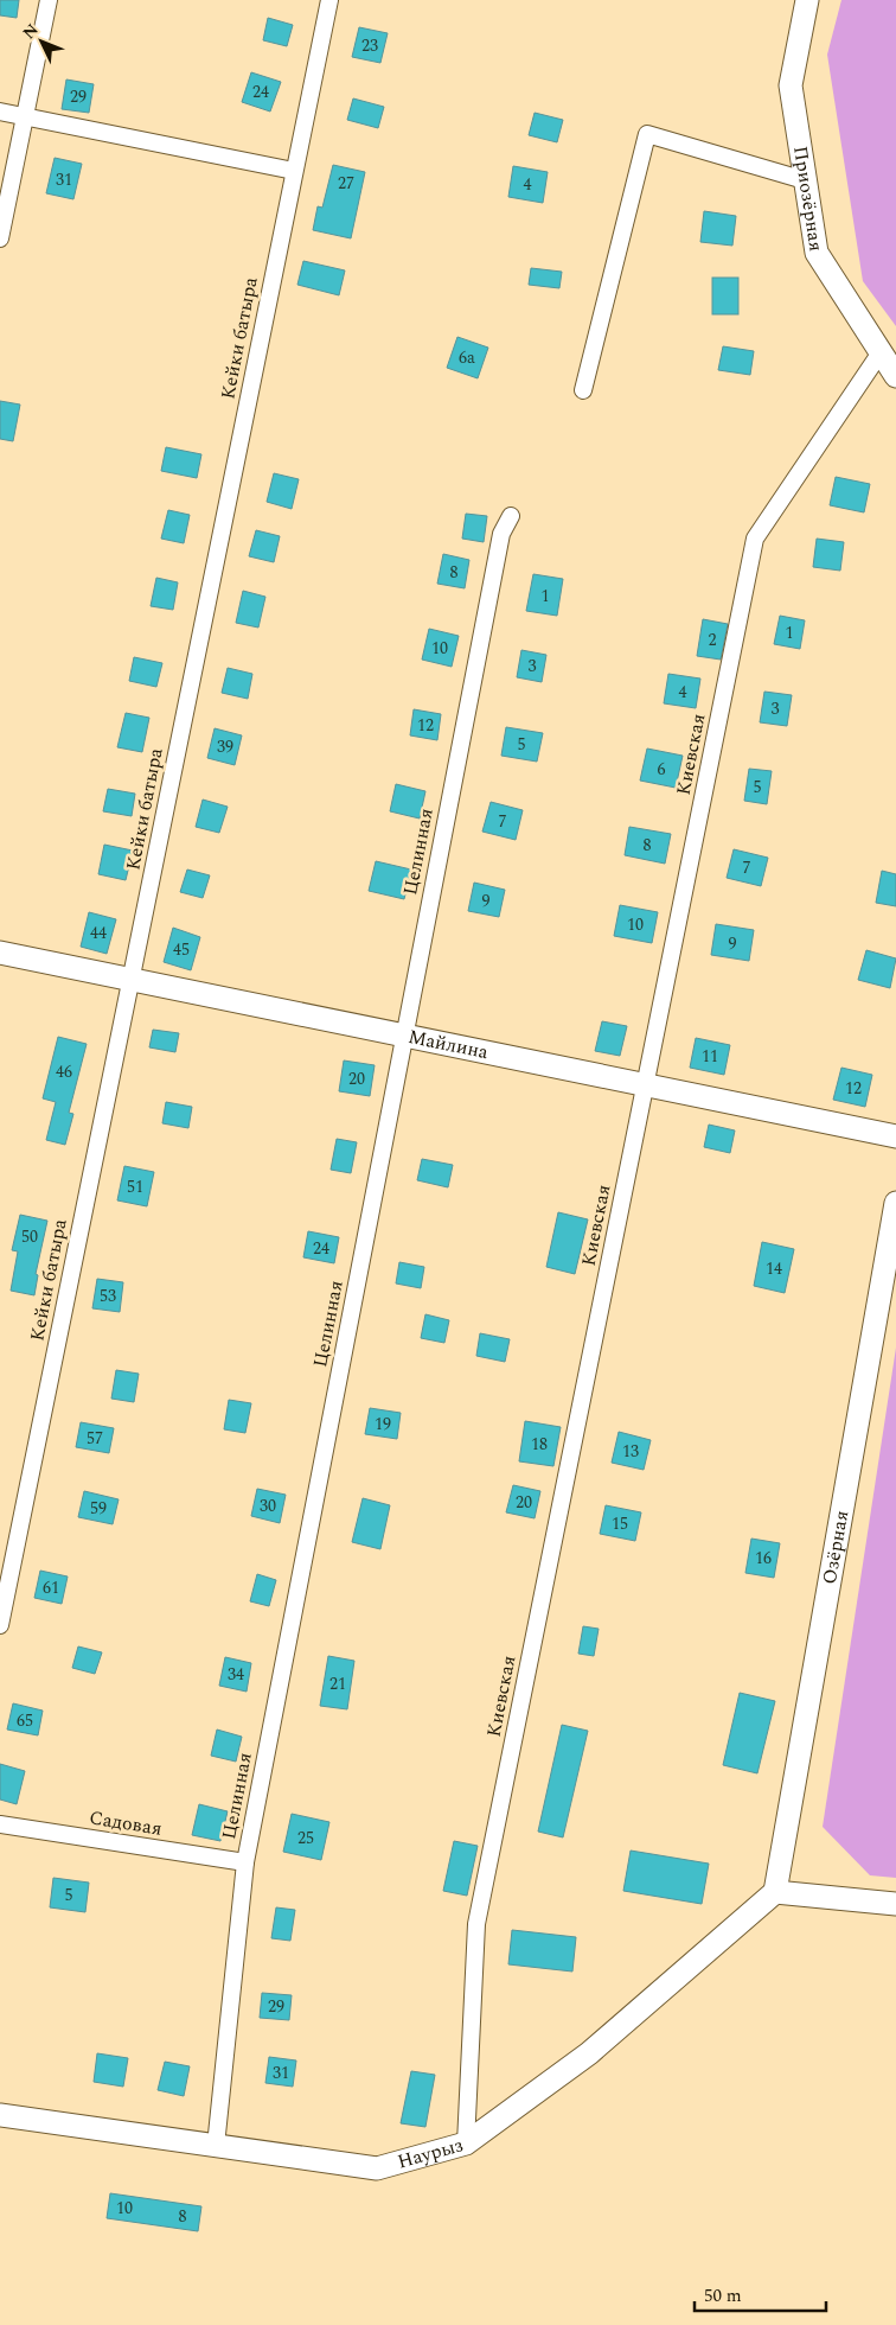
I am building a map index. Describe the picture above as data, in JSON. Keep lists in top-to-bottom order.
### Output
{
  "streets": {
    "street": [
      "Приозёрная",
      "Кейки батыра",
      "Киевская",
      "Целинная",
      "Майлина",
      "Озёрная",
      "Садовая",
      "Наурыз"
    ]
  },
  "crossings": [
    ["Приозёрная", "Киевская"],
    ["Кейки батыра", "Майлина"],
    ["Киевская", "Майлина"],
    ["Киевская", "Наурыз"],
    ["Целинная", "Майлина"],
    ["Целинная", "Садовая"],
    ["Целинная", "Наурыз"],
    ["Озёрная", "Наурыз"]
  ],
  "house_numbers": [
    "23",
    "24",
    "29",
    "31",
    "27",
    "4",
    "6а",
    "8",
    "1",
    "1",
    "2",
    "10",
    "3",
    "4",
    "3",
    "12",
    "5",
    "39",
    "6",
    "5",
    "7",
    "8",
    "7",
    "9",
    "10",
    "44",
    "9",
    "45",
    "11",
    "46",
    "20",
    "12",
    "51",
    "50",
    "24",
    "14",
    "53",
    "19",
    "57",
    "18",
    "13",
    "20",
    "30",
    "59",
    "15",
    "16",
    "61",
    "34",
    "21",
    "65",
    "25",
    "5",
    "29",
    "31",
    "10",
    "8"
  ],
  "scale_bar": "50 m",
  "north": "top left"
}
